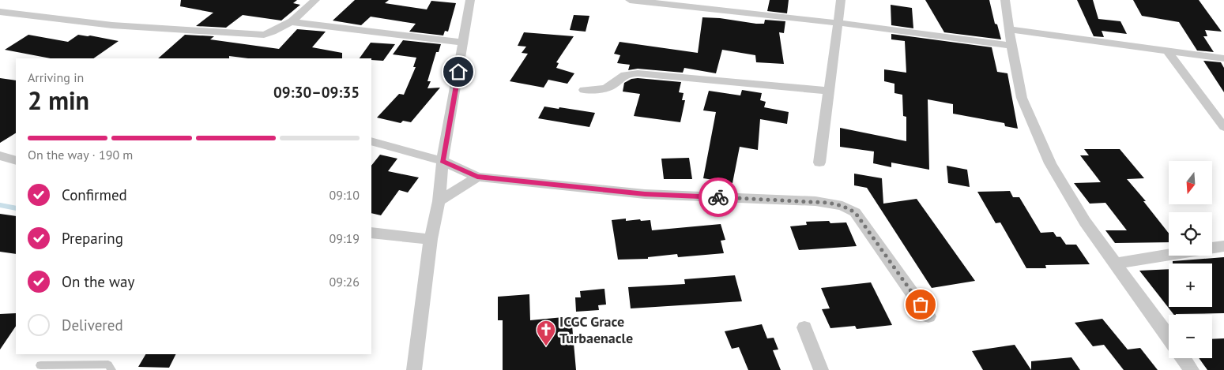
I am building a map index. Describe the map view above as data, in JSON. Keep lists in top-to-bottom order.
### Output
{
  "places": {
    "church": ["ICGC Grace Turbaenacle"]
  },
  "north": "bottom",
  "page": {
    "heading": ["2 min", "Arriving in", "09:30–09:35"],
    "bar": "On the way · 190 m",
    "map_buttons": ["+", "−"],
    "list": [
      ["Confirmed", "09:10"],
      ["Preparing", "09:19"],
      ["On the way", "09:26"],
      "Delivered"
    ]
  }
}
